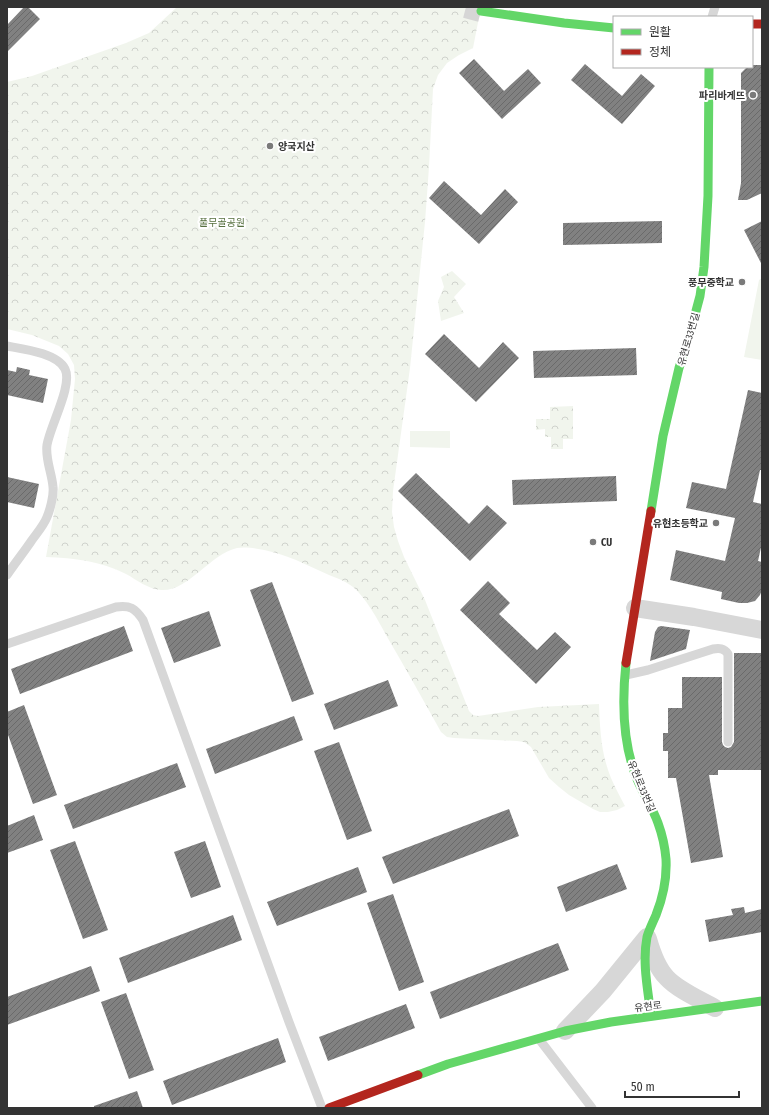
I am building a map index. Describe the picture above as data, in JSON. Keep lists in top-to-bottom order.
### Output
{
  "streets": {
    "street": ["유현로33번길", "유현로"]
  },
  "crossings": [
    ["유현로33번길", "유현로"]
  ],
  "parks": ["풀무골공원"],
  "places": [
    "파리바게뜨",
    "양국지산",
    "풍무중학교",
    "유현초등학교",
    "CU"
  ],
  "legend": ["원활", "정체"],
  "scale_bar": "50 m"
}
